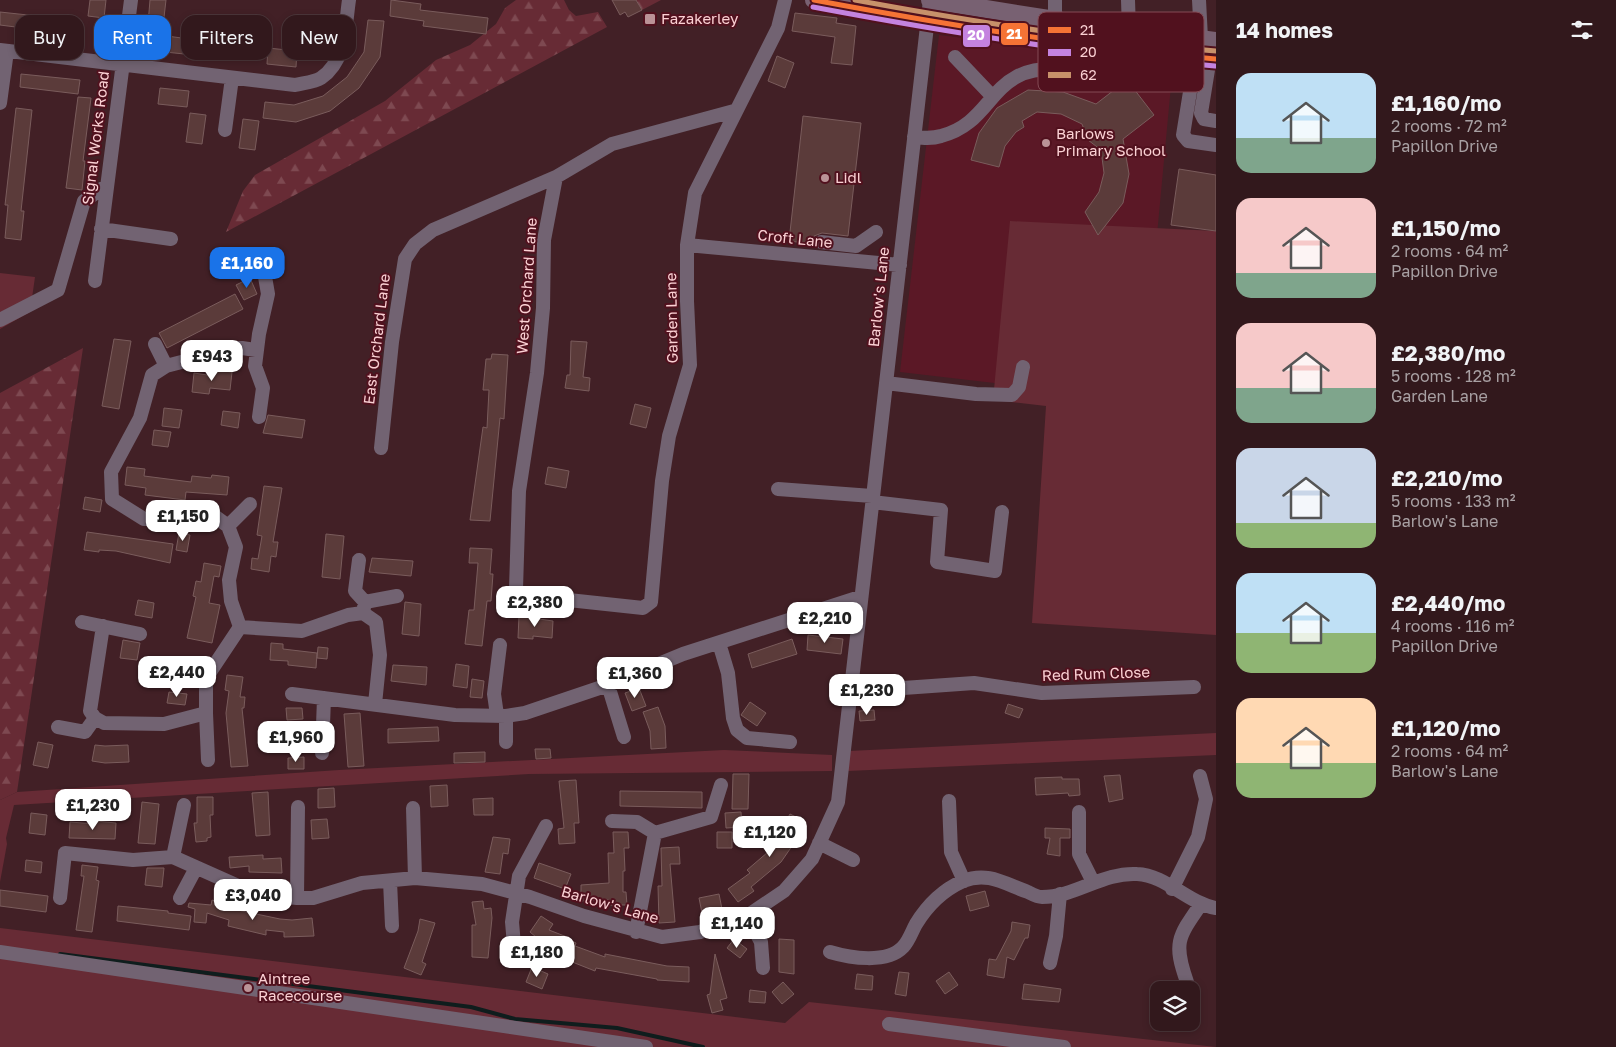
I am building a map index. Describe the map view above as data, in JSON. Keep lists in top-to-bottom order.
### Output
{
  "streets": {
    "street": [
      "Signal Works Road",
      "Croft Lane",
      "West Orchard Lane",
      "Barlow's Lane",
      "Garden Lane",
      "East Orchard Lane",
      "Red Rum Close"
    ]
  },
  "crossings": [
    ["Croft Lane", "Barlow's Lane"],
    ["Croft Lane", "Garden Lane"],
    ["West Orchard Lane", "Garden Lane"],
    ["West Orchard Lane", "East Orchard Lane"],
    ["Barlow's Lane", "Red Rum Close"]
  ],
  "places": {
    "transit": ["Fazakerley"],
    "other": ["Barlows Primary School", "Lidl", "Aintree Racecourse"]
  },
  "lines": ["transit line 21", "transit line 62", "transit line 20"],
  "legend": ["21", "20", "62"],
  "page": {
    "heading": "14 homes",
    "chip": [
      "Buy",
      "Rent",
      "Filters",
      "New"
    ],
    "list": [
      {
        "name": "£1,160/mo",
        "note": "2 rooms · 72 m² · Papillon Drive"
      },
      {
        "name": "£1,150/mo",
        "note": "2 rooms · 64 m² · Papillon Drive"
      },
      {
        "name": "£2,380/mo",
        "note": "5 rooms · 128 m² · Garden Lane"
      },
      {
        "name": "£2,210/mo",
        "note": "5 rooms · 133 m² · Barlow's Lane"
      },
      {
        "name": "£2,440/mo",
        "note": "4 rooms · 116 m² · Papillon Drive"
      },
      {
        "name": "£1,120/mo",
        "note": "2 rooms · 64 m² · Barlow's Lane"
      }
    ],
    "price": [
      "£1,160",
      "£943",
      "£1,150",
      "£2,380",
      "£2,210",
      "£2,440",
      "£1,360",
      "£1,230",
      "£1,960",
      "£1,230",
      "£1,120",
      "£3,040",
      "£1,140",
      "£1,180"
    ]
  }
}
